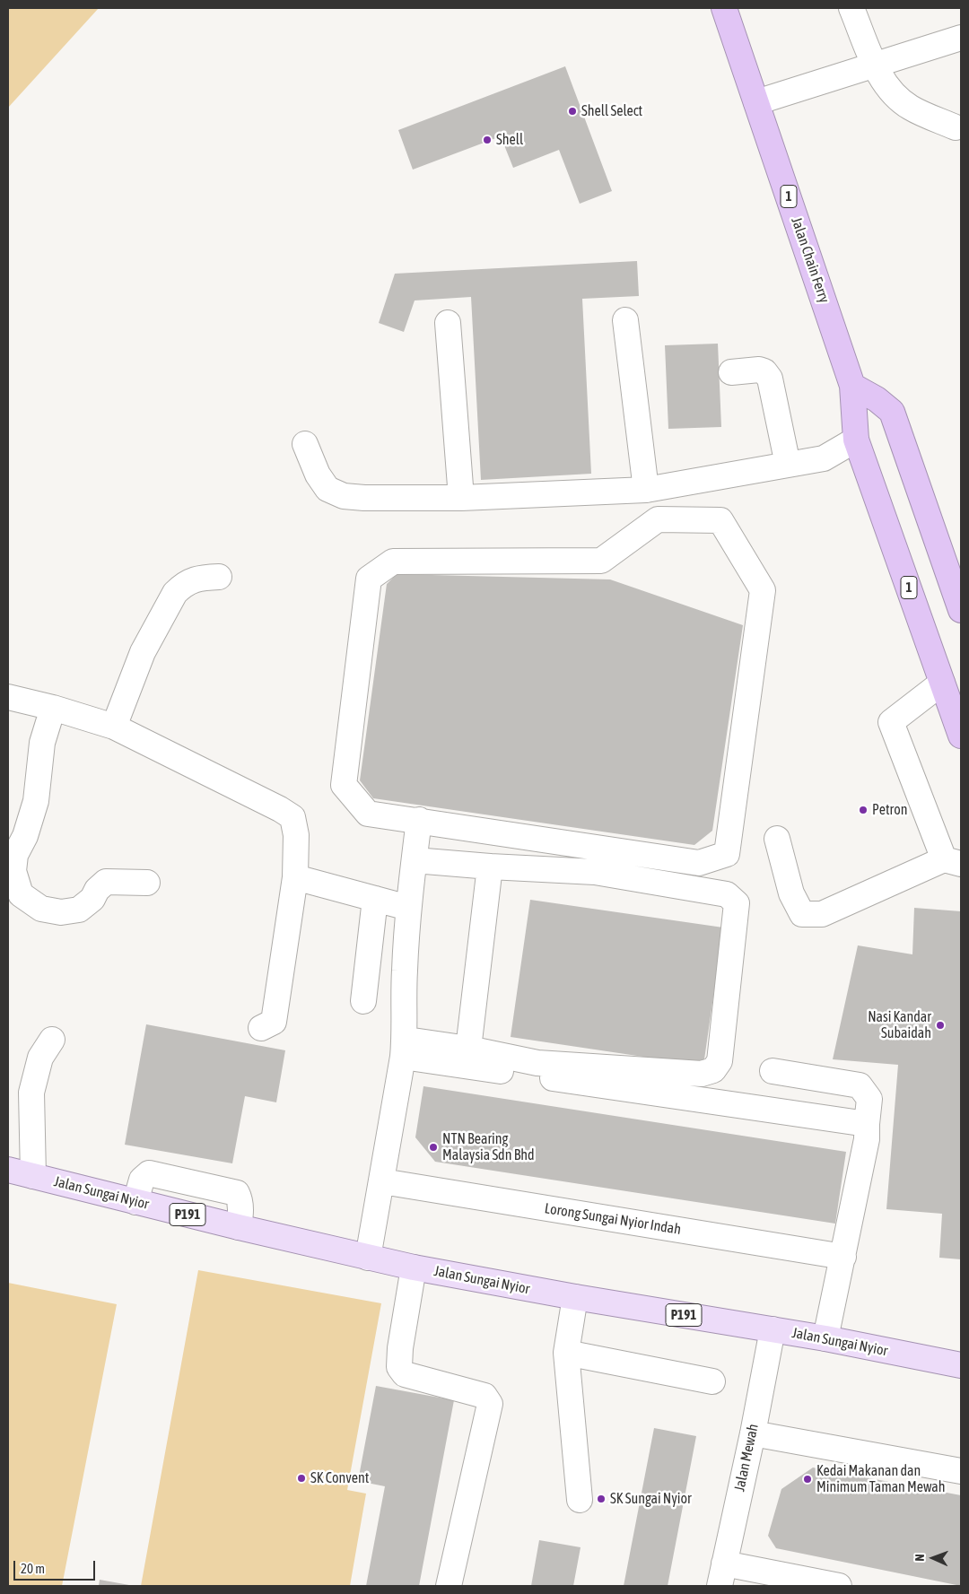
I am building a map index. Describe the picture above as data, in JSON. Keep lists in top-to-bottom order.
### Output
{
  "streets": {
    "highway": ["1", "Jalan Chain Ferry"],
    "main road": ["Jalan Sungai Nyior", "P191"],
    "street": ["Lorong Sungai Nyior Indah", "Jalan Mewah"]
  },
  "crossings": [
    ["Jalan Sungai Nyior", "Jalan Mewah"]
  ],
  "places": [
    "Shell Select",
    "Shell",
    "Petron",
    "Nasi Kandar Subaidah",
    "NTN Bearing Malaysia Sdn Bhd",
    "SK Convent",
    "Kedai Makanan dan Minimum Taman Mewah",
    "SK Sungai Nyior"
  ],
  "scale_bar": "20 m",
  "north": "left"
}
